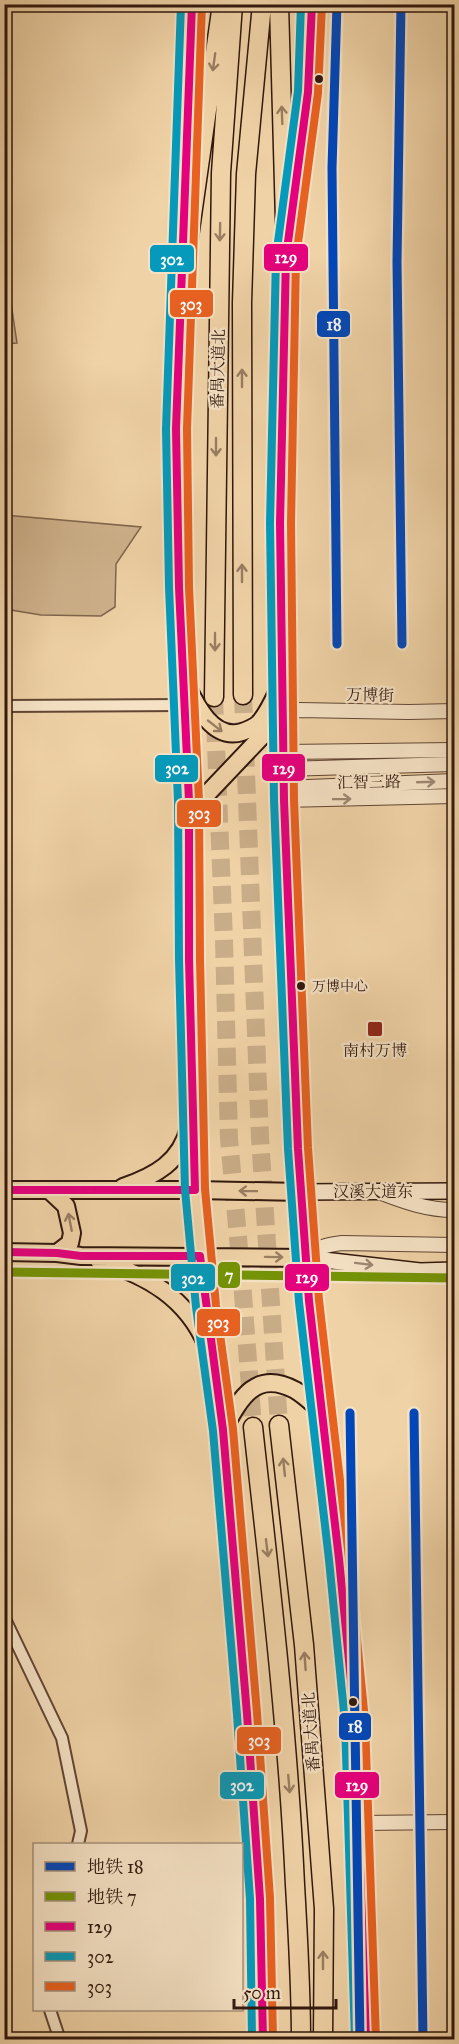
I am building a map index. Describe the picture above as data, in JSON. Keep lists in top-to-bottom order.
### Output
{
  "streets": {
    "highway": ["番禺大道北"],
    "main road": ["汉溪大道东"],
    "street": ["万博街", "汇智三路"]
  },
  "places": {
    "other": ["万博中心"],
    "transit": ["南村万博"]
  },
  "lines": [
    "metro line 18",
    "transit line 129",
    "transit line 302",
    "transit line 303",
    "metro line 7"
  ],
  "legend": [
    "地铁 18",
    "地铁 7",
    "129",
    "302",
    "303"
  ],
  "scale_bar": "50 m"
}
